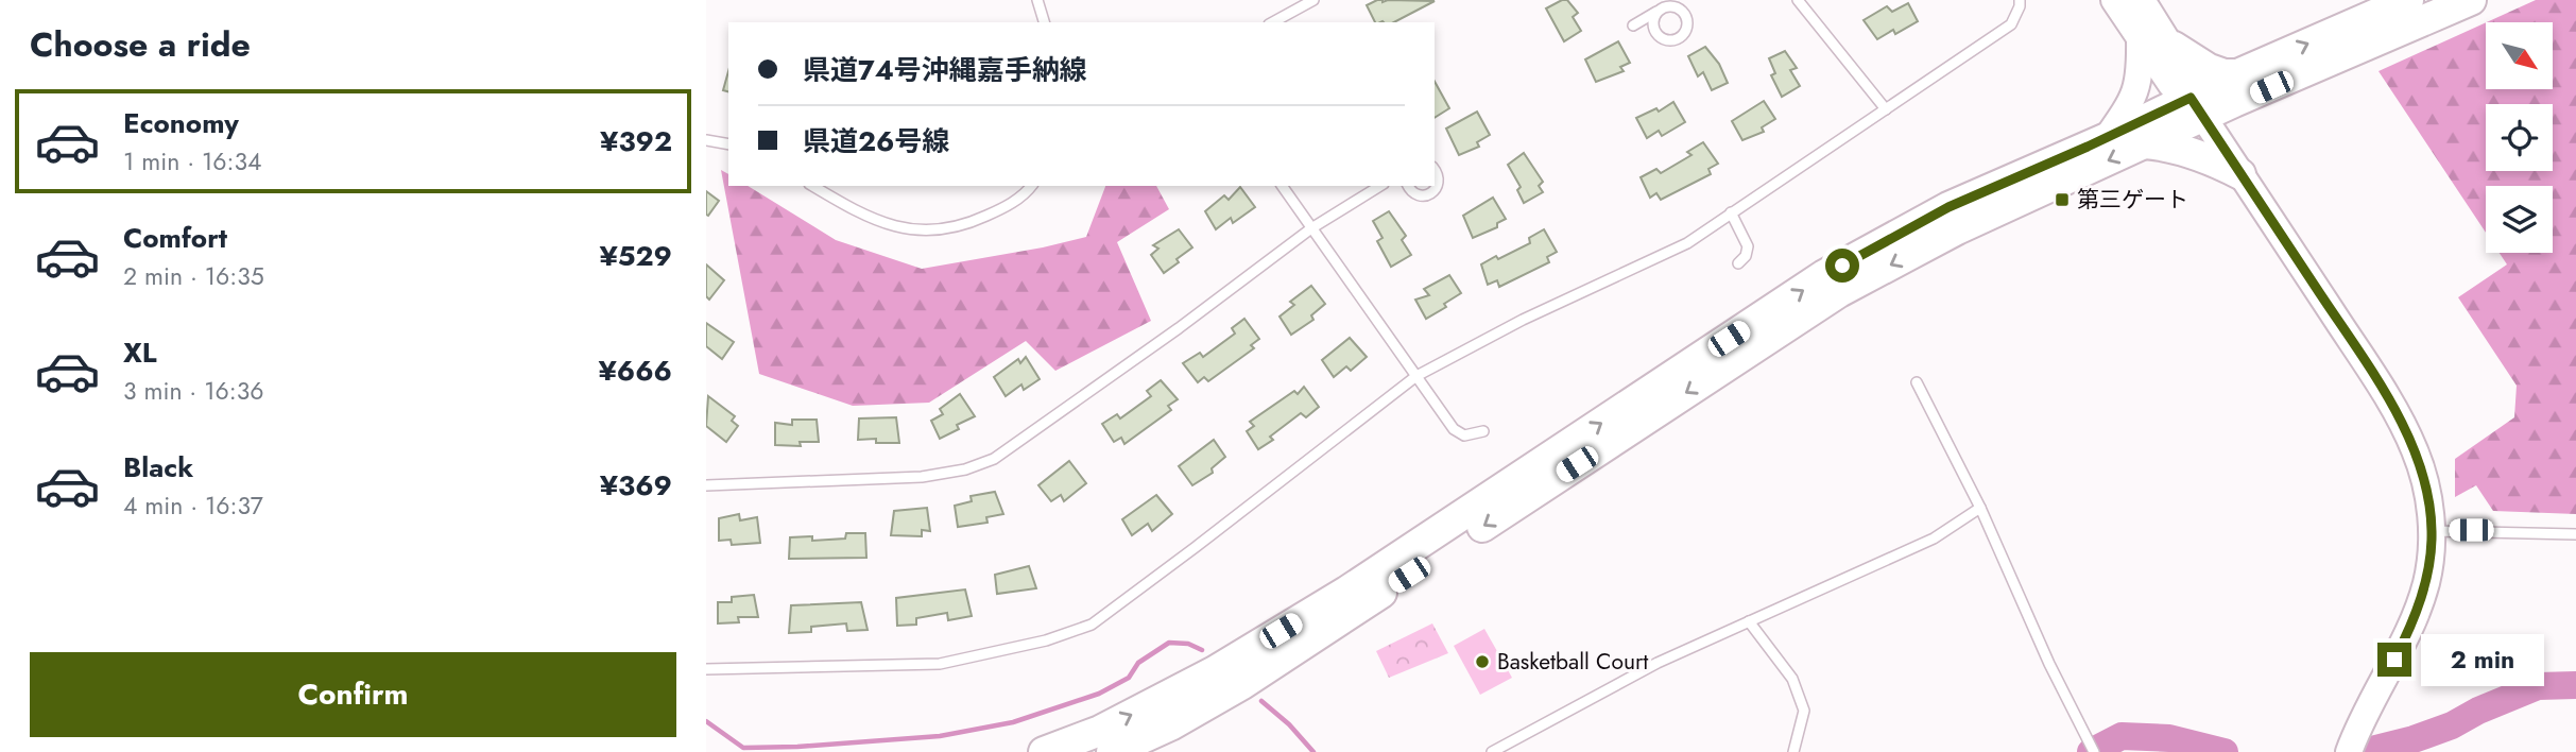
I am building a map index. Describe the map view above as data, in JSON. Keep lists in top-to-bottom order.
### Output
{
  "places": {
    "transit": ["第三ゲート"],
    "other": ["Basketball Court"]
  },
  "north": "bottom right",
  "page": {
    "heading": "Choose a ride",
    "banner": ["県道74号沖縄嘉手納線", "県道26号線"],
    "list": [
      {
        "name": "Economy",
        "note": "1 min · 16:34",
        "value": "¥392"
      },
      {
        "name": "Comfort",
        "note": "2 min · 16:35",
        "value": "¥529"
      },
      {
        "name": "XL",
        "note": "3 min · 16:36",
        "value": "¥666"
      },
      {
        "name": "Black",
        "note": "4 min · 16:37",
        "value": "¥369"
      }
    ],
    "bubble": "2 min",
    "buttons": "Confirm"
  }
}
